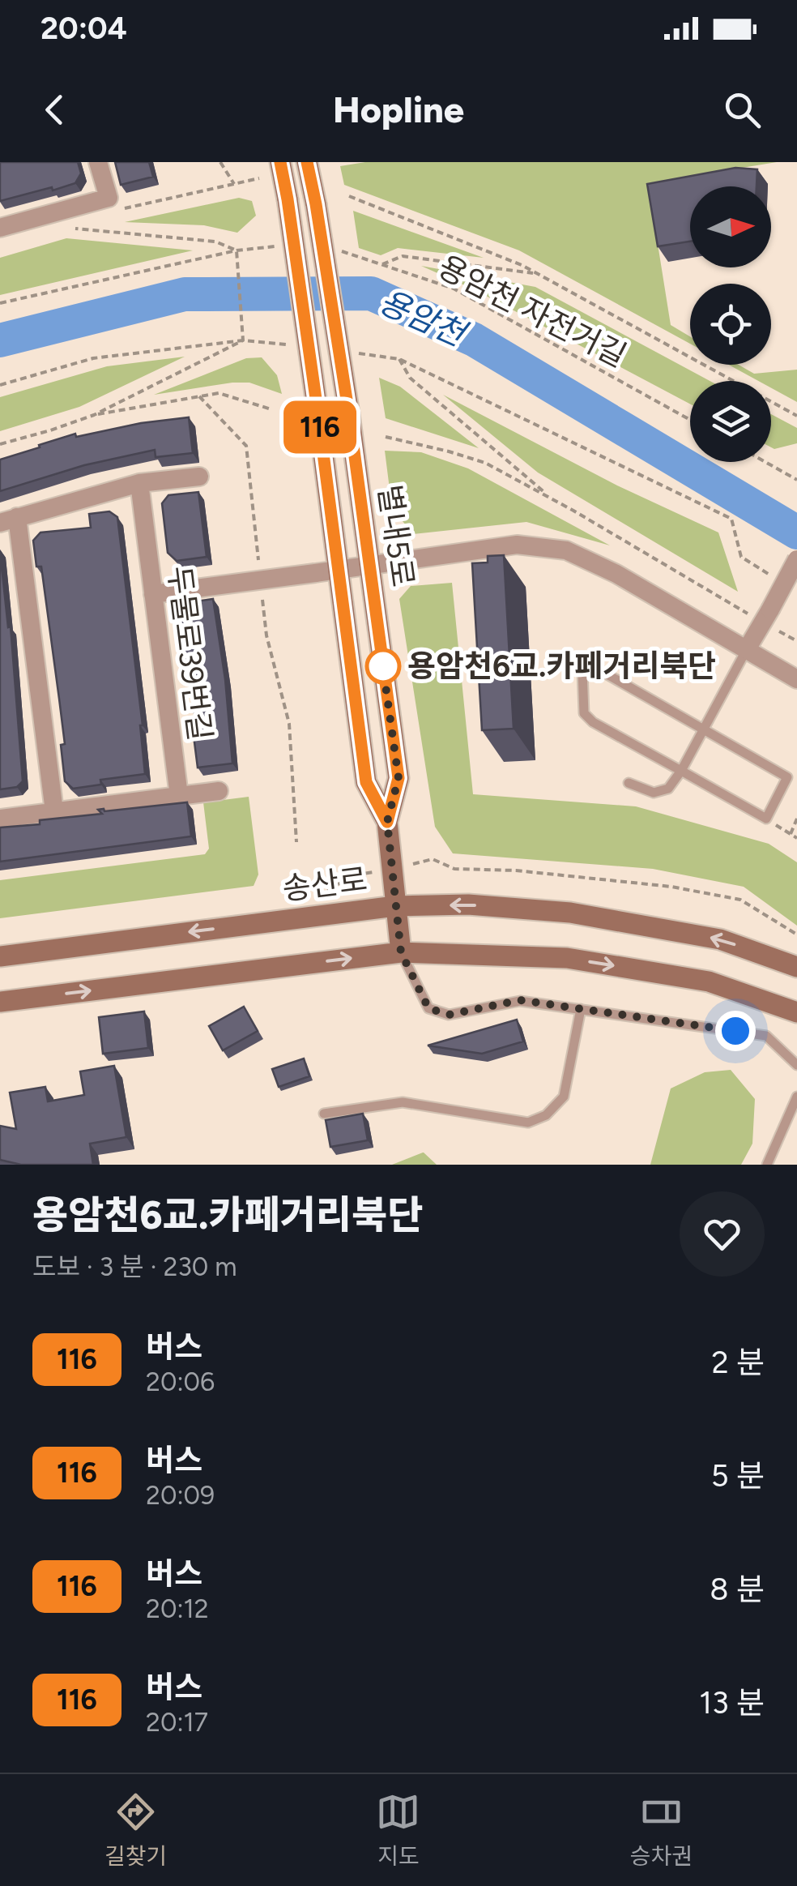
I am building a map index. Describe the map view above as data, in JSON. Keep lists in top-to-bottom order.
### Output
{
  "streets": {
    "street": ["별내5로", "두물로39번길", "송산로"],
    "path": ["용암천 자전거길"]
  },
  "crossings": [
    ["별내5로", "송산로"]
  ],
  "water": ["용암천"],
  "places": ["용암천6교.카페거리북단"],
  "lines": ["bus line 116"],
  "north": "right",
  "page": {
    "status": "20:04",
    "header": "Hopline",
    "on_map": "116",
    "heading": ["용암천6교.카페거리북단", "도보 · 3 분 · 230 m"],
    "list": [
      {
        "mark": "116",
        "name": "버스",
        "note": "20:06",
        "value": "2 분"
      },
      {
        "mark": "116",
        "name": "버스",
        "note": "20:09",
        "value": "5 분"
      },
      {
        "mark": "116",
        "name": "버스",
        "note": "20:12",
        "value": "8 분"
      },
      {
        "mark": "116",
        "name": "버스",
        "note": "20:17",
        "value": "13 분"
      }
    ],
    "tabs": ["길찾기", "지도", "승차권"]
  }
}
